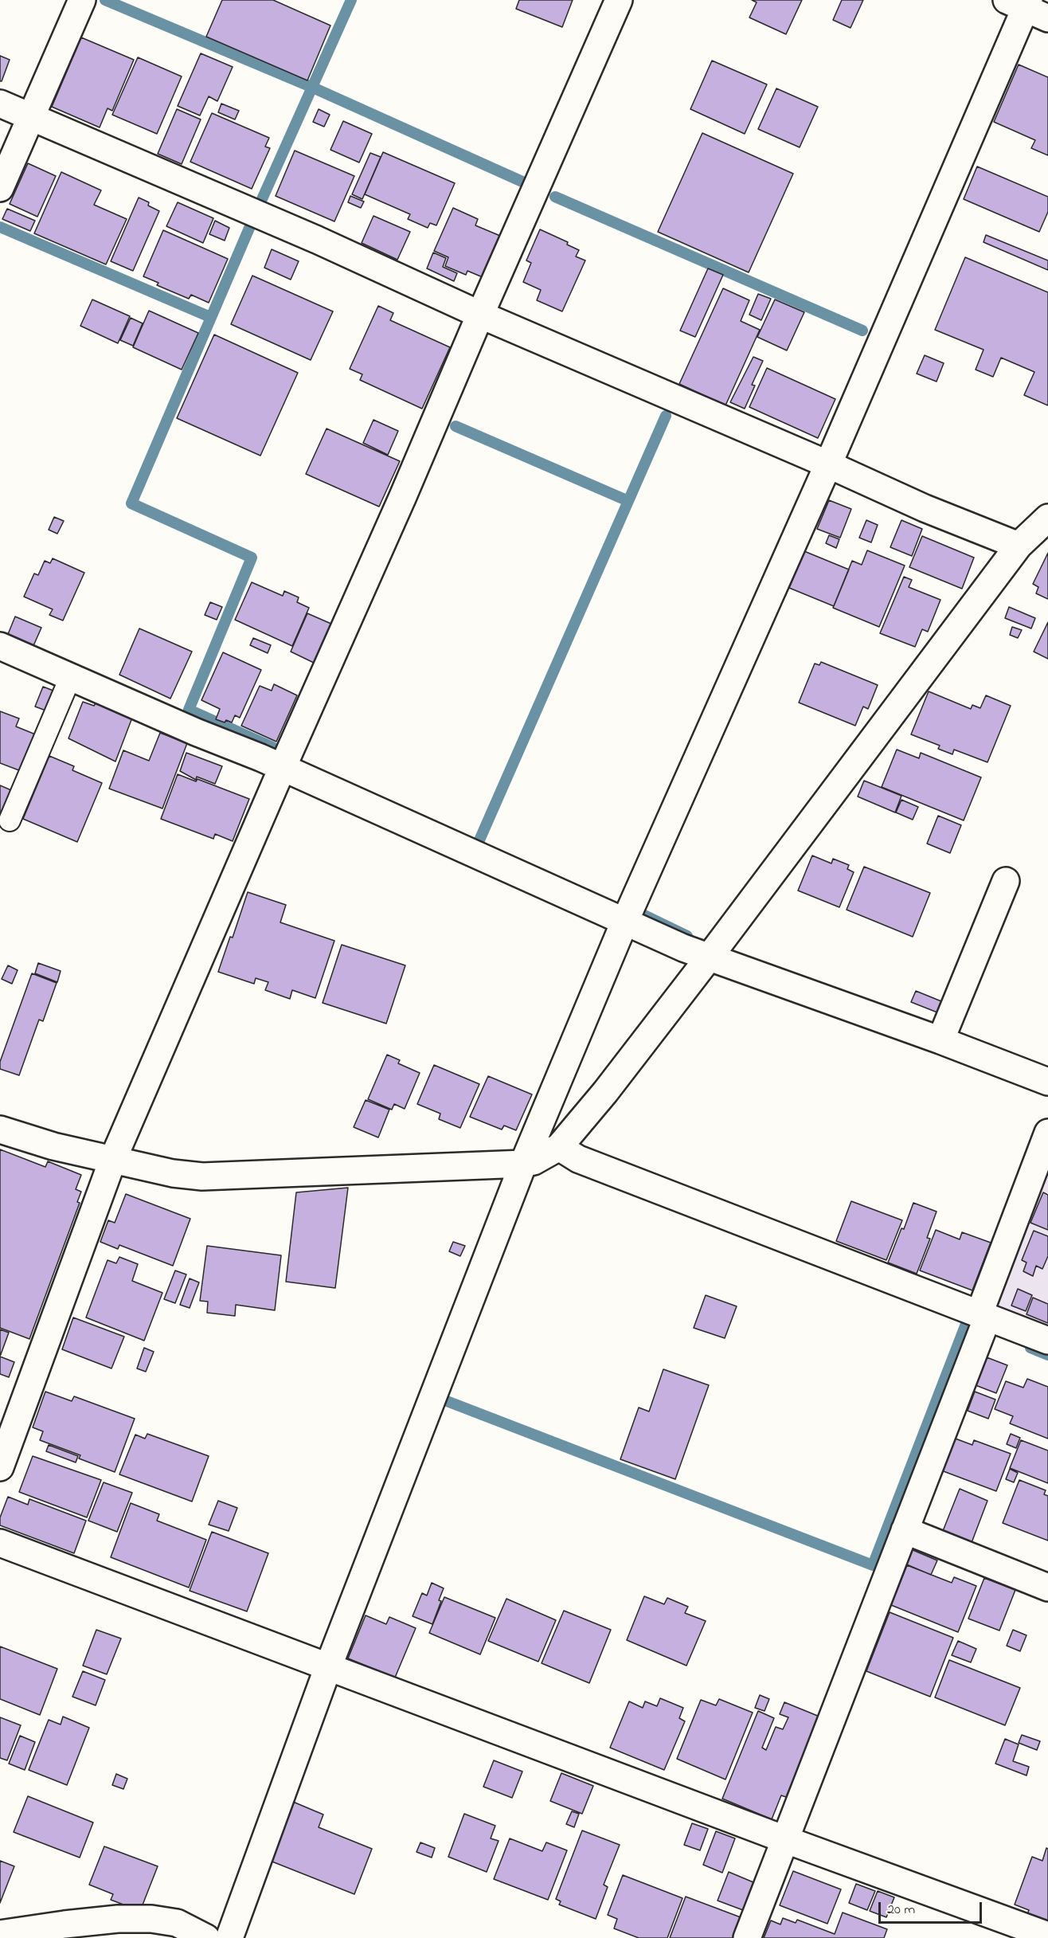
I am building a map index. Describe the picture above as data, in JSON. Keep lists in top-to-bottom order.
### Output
{
  "scale_bar": "20 m"
}
